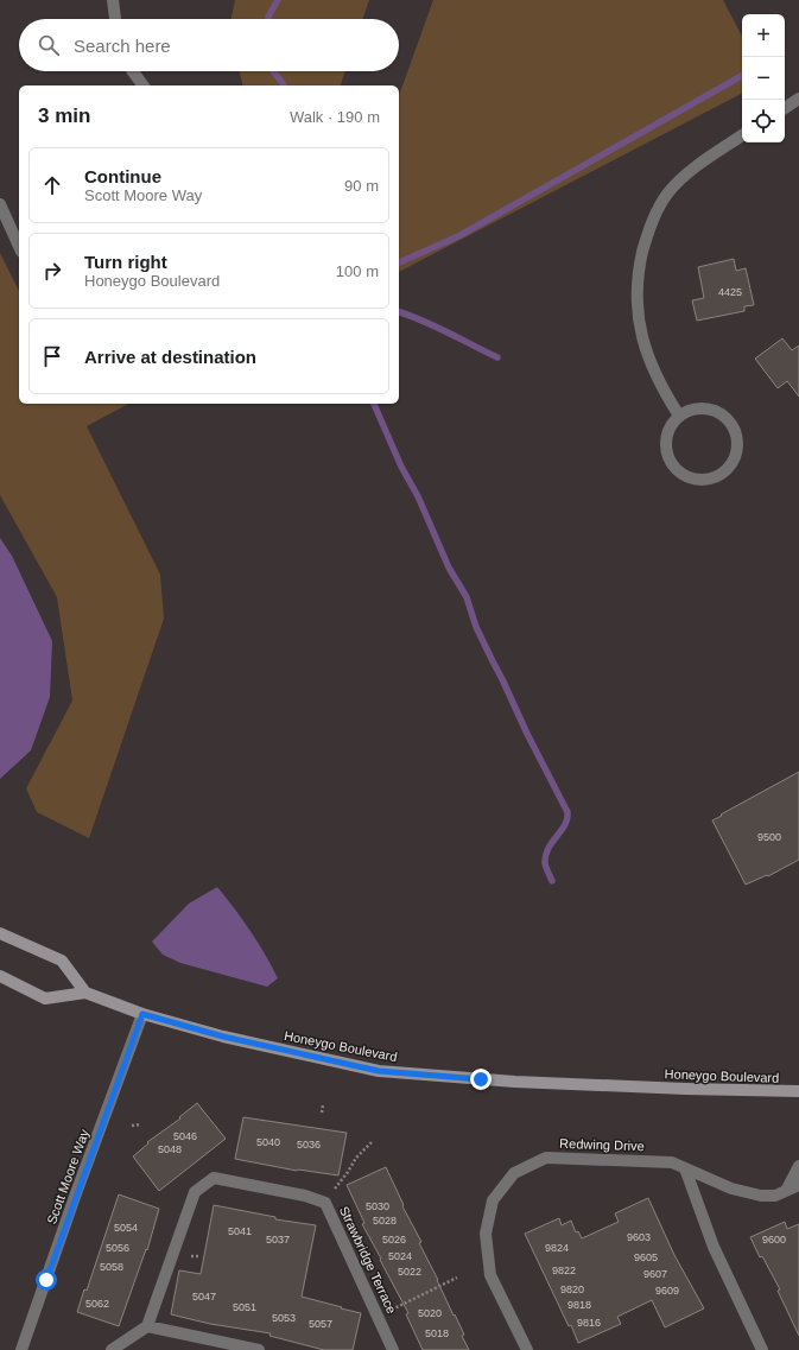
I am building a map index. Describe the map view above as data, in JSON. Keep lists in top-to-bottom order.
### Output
{
  "streets": {
    "main road": ["Honeygo Boulevard"],
    "street": ["Redwing Drive", "Scott Moore Way", "Strawbridge Terrace"]
  },
  "crossings": [
    ["Honeygo Boulevard", "Scott Moore Way"]
  ],
  "house_numbers": [
    "4425",
    "9500",
    "5046",
    "5040",
    "5036",
    "5048",
    "5030",
    "5028",
    "5054",
    "5041",
    "9603",
    "5037",
    "5026",
    "9600",
    "5056",
    "9824",
    "5024",
    "9605",
    "5058",
    "9822",
    "5022",
    "9607",
    "9820",
    "9609",
    "5047",
    "5062",
    "9818",
    "5051",
    "5020",
    "5053",
    "9816",
    "5057",
    "5018"
  ],
  "page": {
    "map_buttons": ["+", "−"],
    "search": "Search here",
    "heading": ["3 min", "Walk · 190 m"],
    "list": [
      ["Continue", "Scott Moore Way", "90 m"],
      ["Turn right", "Honeygo Boulevard", "100 m"],
      "Arrive at destination"
    ]
  }
}
